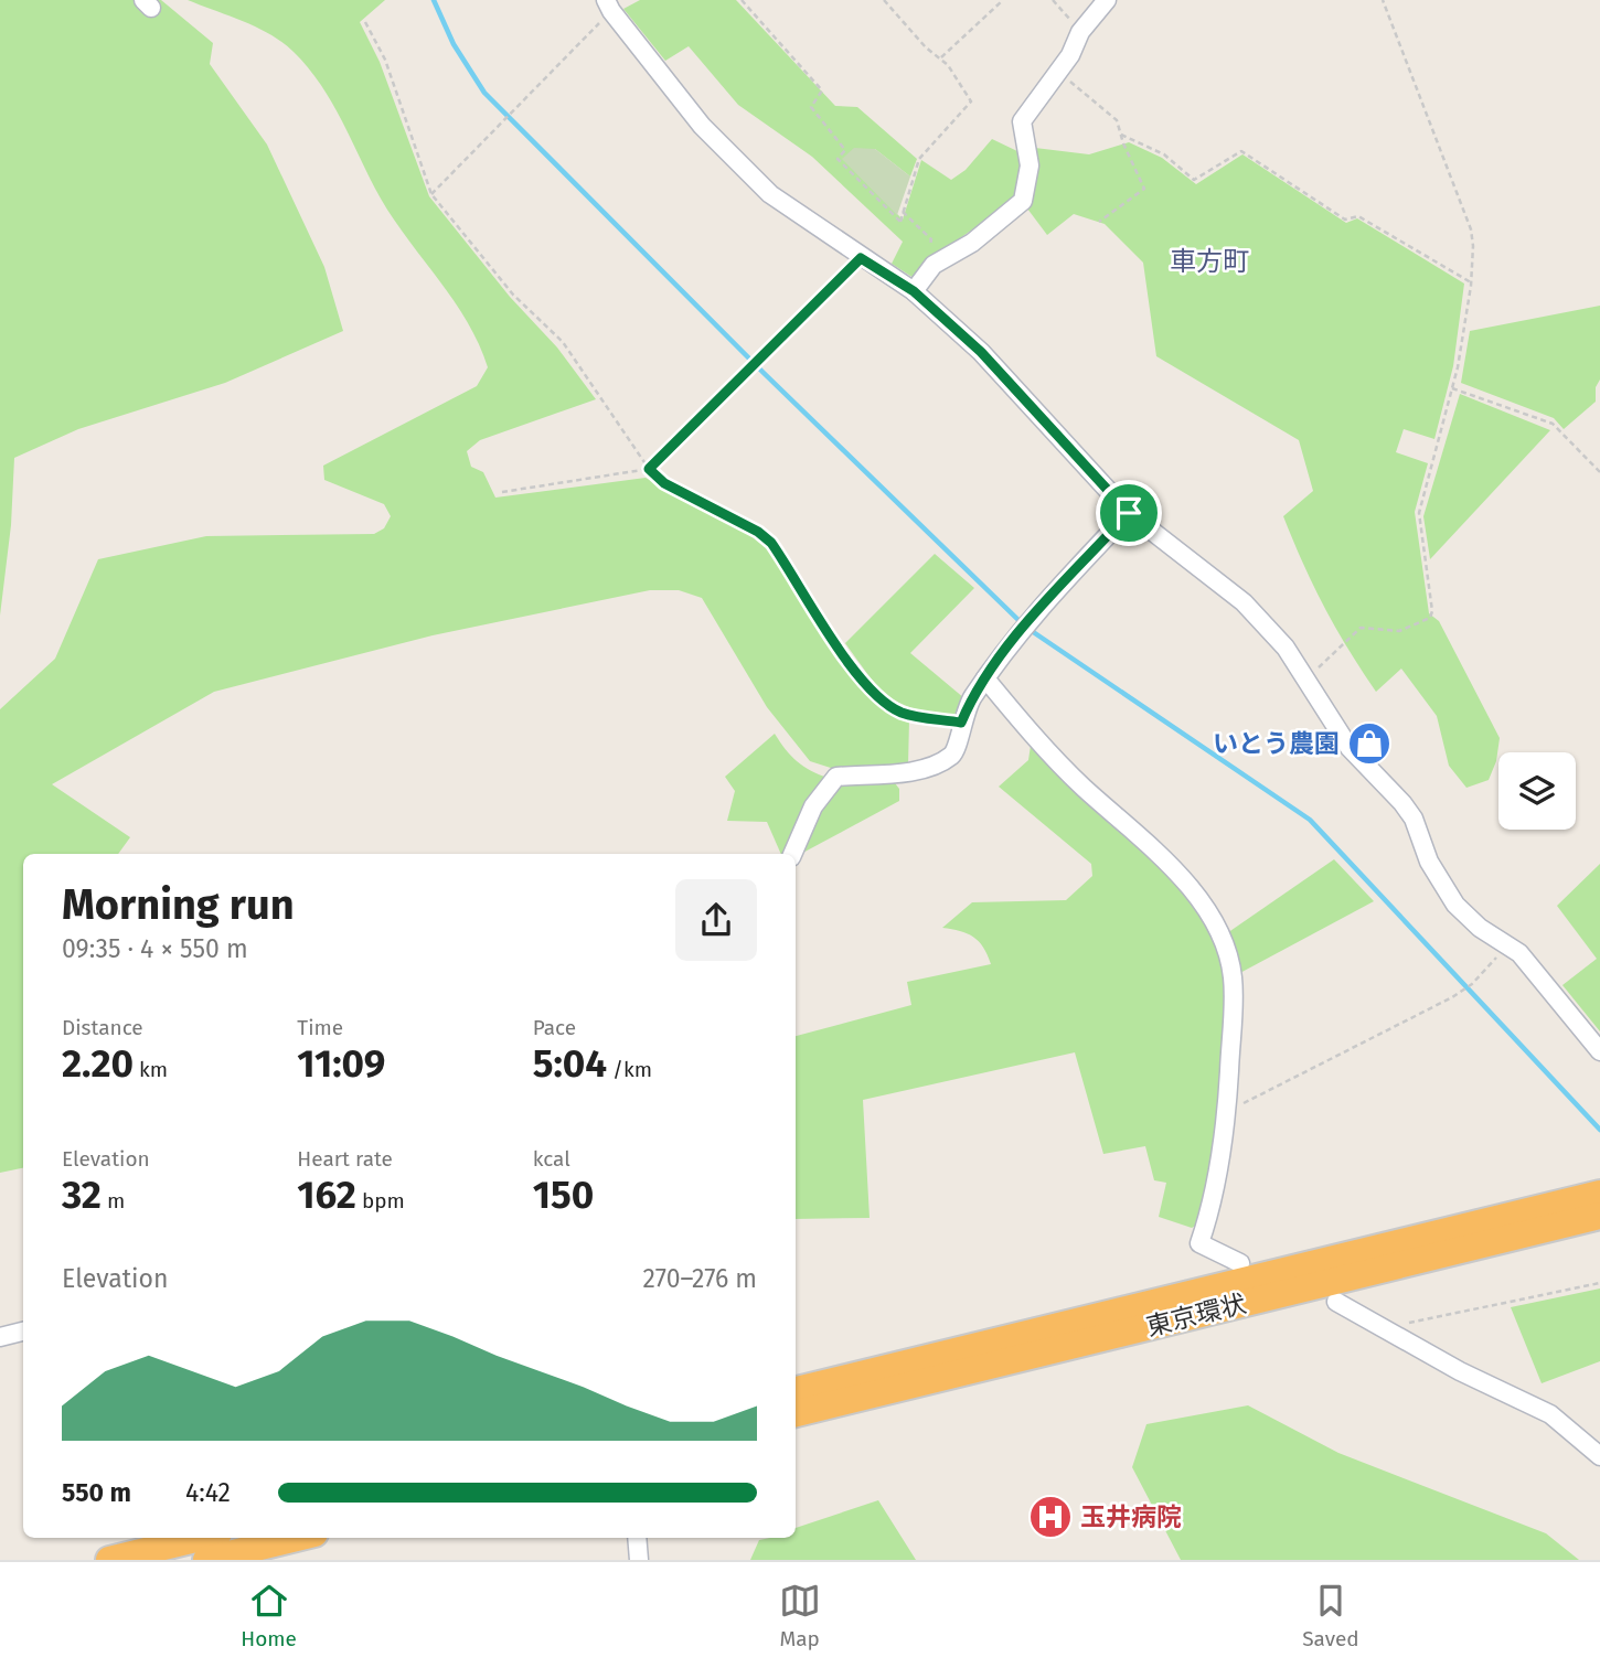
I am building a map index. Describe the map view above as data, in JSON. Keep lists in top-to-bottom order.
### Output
{
  "streets": {
    "highway": ["東京環状"]
  },
  "districts": ["車方町"],
  "places": {
    "shop": ["いとう農園"],
    "hospital": ["玉井病院"]
  },
  "page": {
    "heading": ["Morning run", "09:35 · 4 × 550 m"],
    "stats": [
      ["Distance", "2.20 km"],
      ["Time", "11:09"],
      ["Pace", "5:04 /km"],
      ["Elevation", "32 m"],
      ["Heart rate", "162 bpm"],
      ["kcal", "150"]
    ],
    "chart": ["Elevation", "270–276 m"],
    "list": [
      {
        "name": "550 m",
        "note": "4:42"
      }
    ],
    "tabs": ["Home", "Map", "Saved"]
  }
}
